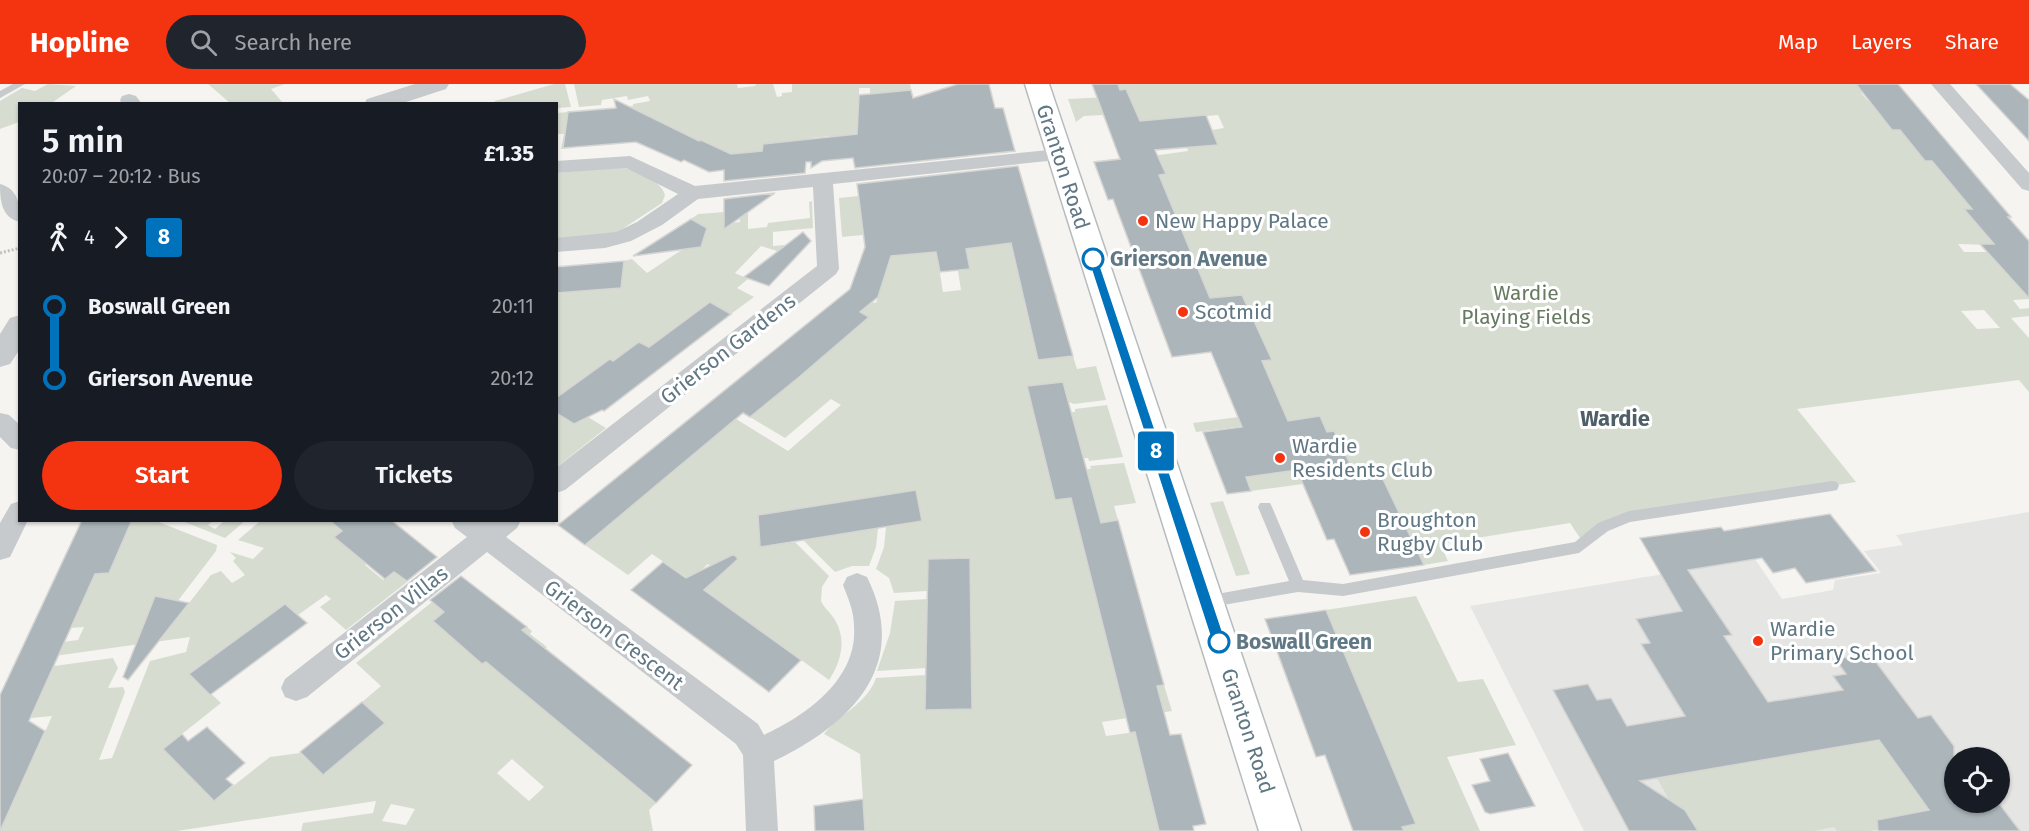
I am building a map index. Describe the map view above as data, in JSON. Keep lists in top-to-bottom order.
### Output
{
  "streets": {
    "main road": ["Granton Road"],
    "street": ["Grierson Gardens", "Grierson Villas", "Grierson Crescent"]
  },
  "crossings": [
    ["Grierson Villas", "Grierson Crescent"]
  ],
  "districts": ["Wardie"],
  "parks": ["Wardie Playing Fields"],
  "places": [
    "New Happy Palace",
    "Grierson Avenue",
    "Scotmid",
    "Wardie Residents Club",
    "Broughton Rugby Club",
    "Wardie Primary School",
    "Boswall Green"
  ],
  "lines": ["bus line 8"],
  "page": {
    "header": "Hopline",
    "search": "Search here",
    "nav": ["Map", "Layers", "Share"],
    "on_map": "8",
    "heading": ["5 min", "20:07 – 20:12 · Bus", "£1.35"],
    "legs": ["4", "8"],
    "list": [
      {
        "name": "Boswall Green",
        "value": "20:11"
      },
      {
        "name": "Grierson Avenue",
        "value": "20:12"
      }
    ],
    "buttons": ["Start", "Tickets"]
  }
}
